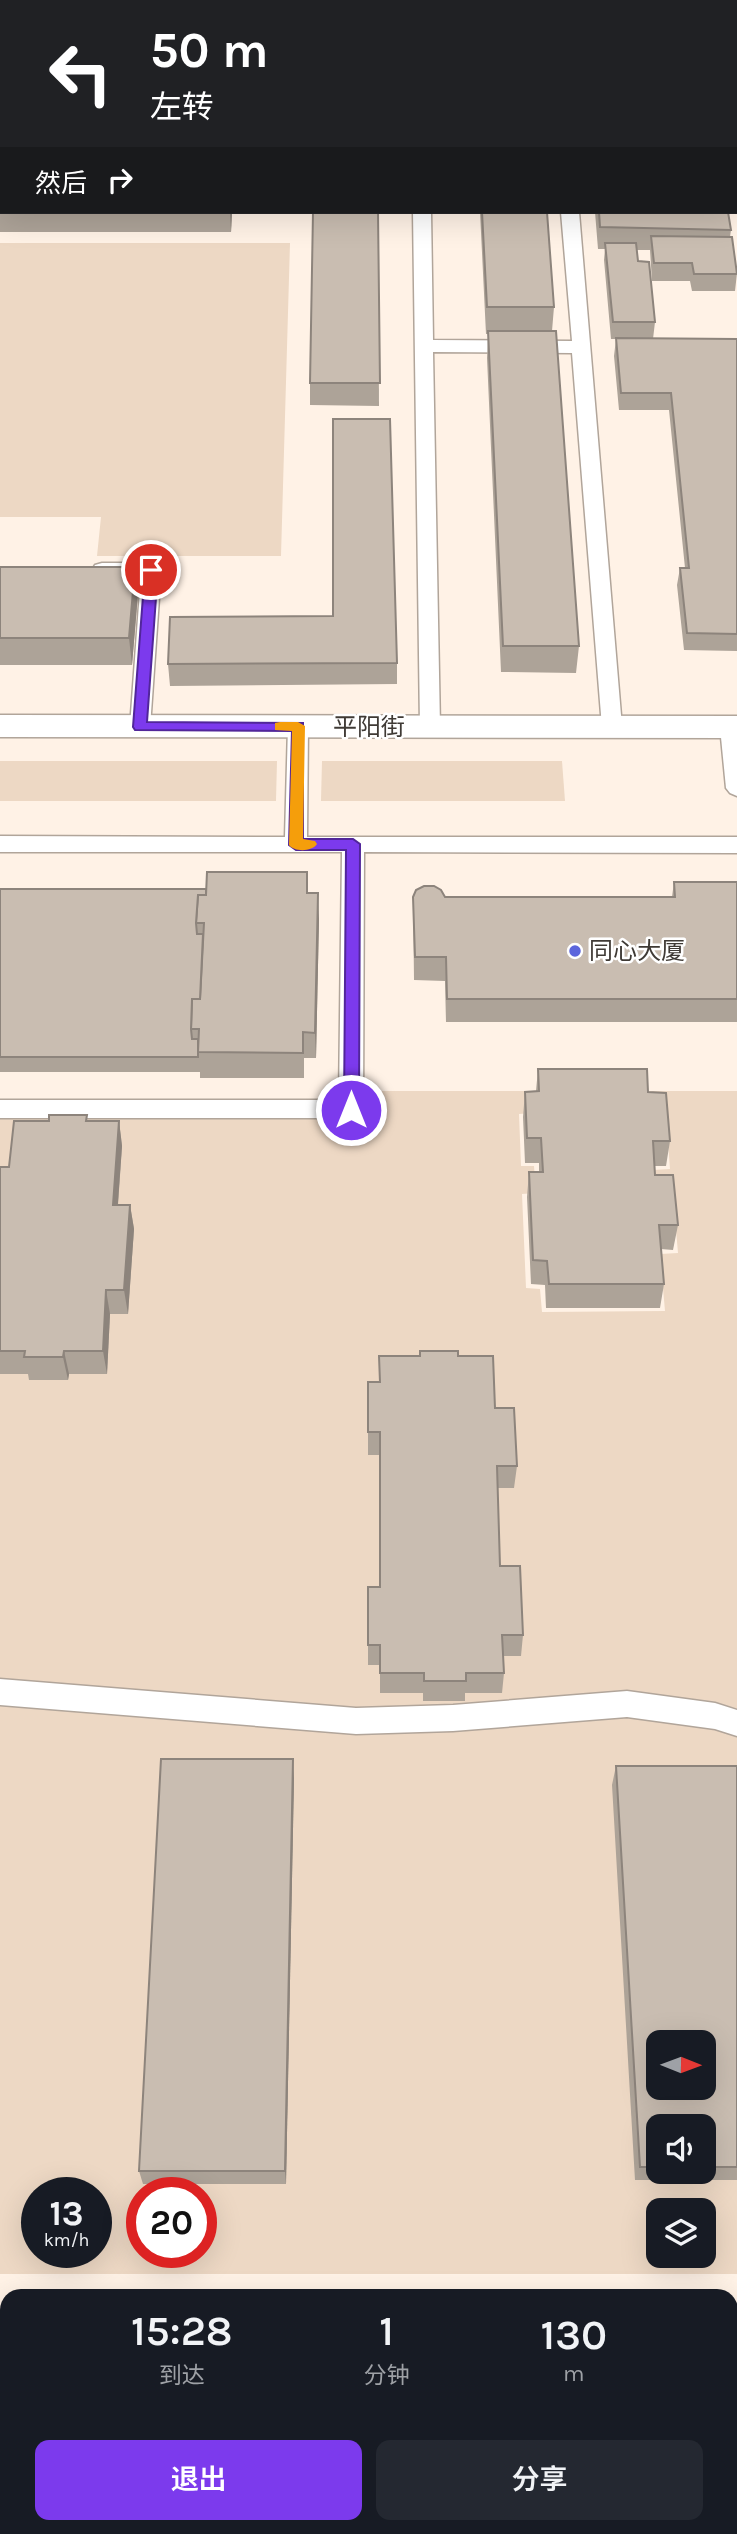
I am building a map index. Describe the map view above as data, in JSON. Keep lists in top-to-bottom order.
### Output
{
  "streets": {
    "street": ["平阳街"]
  },
  "places": ["同心大厦"],
  "north": "right",
  "page": {
    "turn": ["50 m", "左转"],
    "then": "然后",
    "speed": "13 km/h",
    "limit": "20",
    "eta": [
      "15:28",
      "到达",
      "1",
      "分钟",
      "130",
      "m"
    ],
    "buttons": ["退出", "分享"]
  }
}
